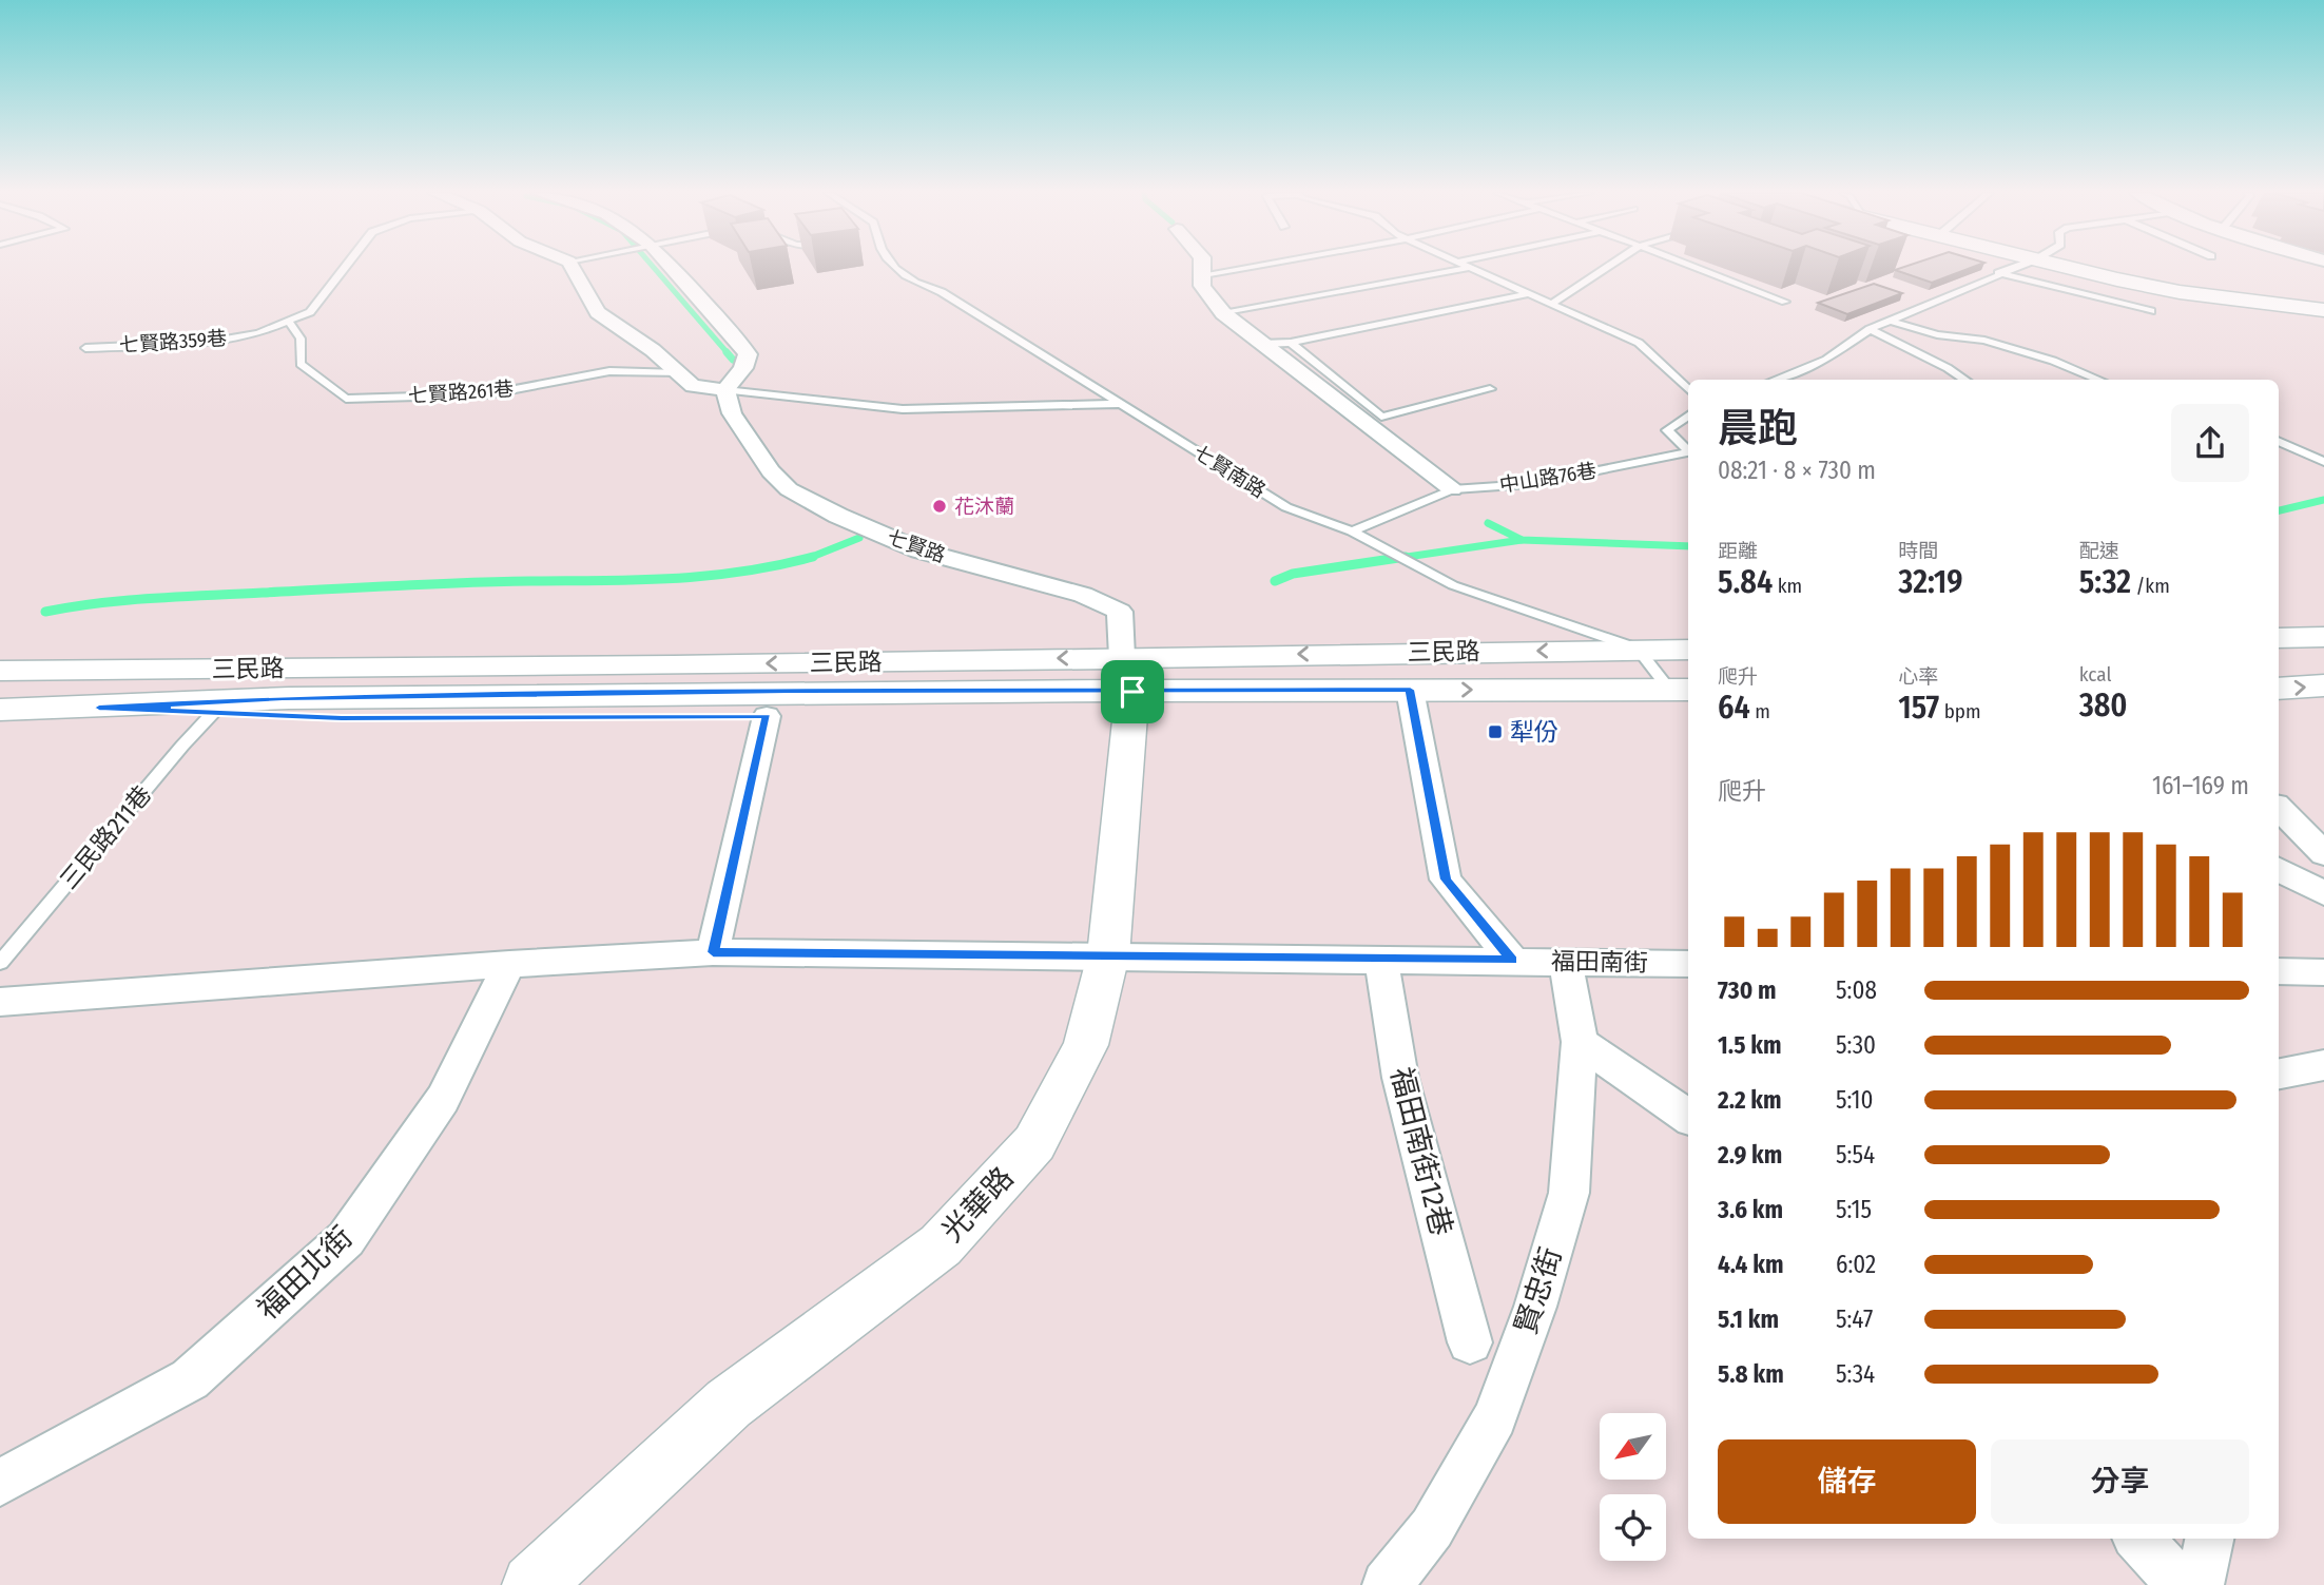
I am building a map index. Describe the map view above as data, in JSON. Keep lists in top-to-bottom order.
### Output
{
  "streets": {
    "street": [
      "七賢路",
      "三民路",
      "福田南街",
      "福田南街12巷",
      "光華路",
      "福田北街",
      "賢忠街"
    ],
    "lane": [
      "七賢路359巷",
      "七賢路261巷",
      "七賢南路",
      "中山路76巷",
      "三民路211巷"
    ]
  },
  "crossings": [
    ["七賢路359巷", "七賢路261巷"],
    ["七賢南路", "中山路76巷"],
    ["七賢南路", "三民路"],
    ["七賢路", "三民路"],
    ["七賢路", "光華路"],
    ["三民路", "三民路211巷"],
    ["三民路", "光華路"],
    ["福田南街", "福田南街12巷"],
    ["福田南街", "光華路"],
    ["福田南街", "賢忠街"]
  ],
  "places": {
    "other": ["花沐蘭"],
    "transit": ["犁份"]
  },
  "north": "bottom left",
  "page": {
    "heading": ["晨跑", "08:21 · 8 × 730 m"],
    "stats": [
      ["距離", "5.84 km"],
      ["時間", "32:19"],
      ["配速", "5:32 /km"],
      ["爬升", "64 m"],
      ["心率", "157 bpm"],
      ["kcal", "380"]
    ],
    "chart": ["爬升", "161–169 m"],
    "list": [
      {
        "name": "730 m",
        "note": "5:08"
      },
      {
        "name": "1.5 km",
        "note": "5:30"
      },
      {
        "name": "2.2 km",
        "note": "5:10"
      },
      {
        "name": "2.9 km",
        "note": "5:54"
      },
      {
        "name": "3.6 km",
        "note": "5:15"
      },
      {
        "name": "4.4 km",
        "note": "6:02"
      },
      {
        "name": "5.1 km",
        "note": "5:47"
      },
      {
        "name": "5.8 km",
        "note": "5:34"
      }
    ],
    "buttons": ["儲存", "分享"]
  }
}
